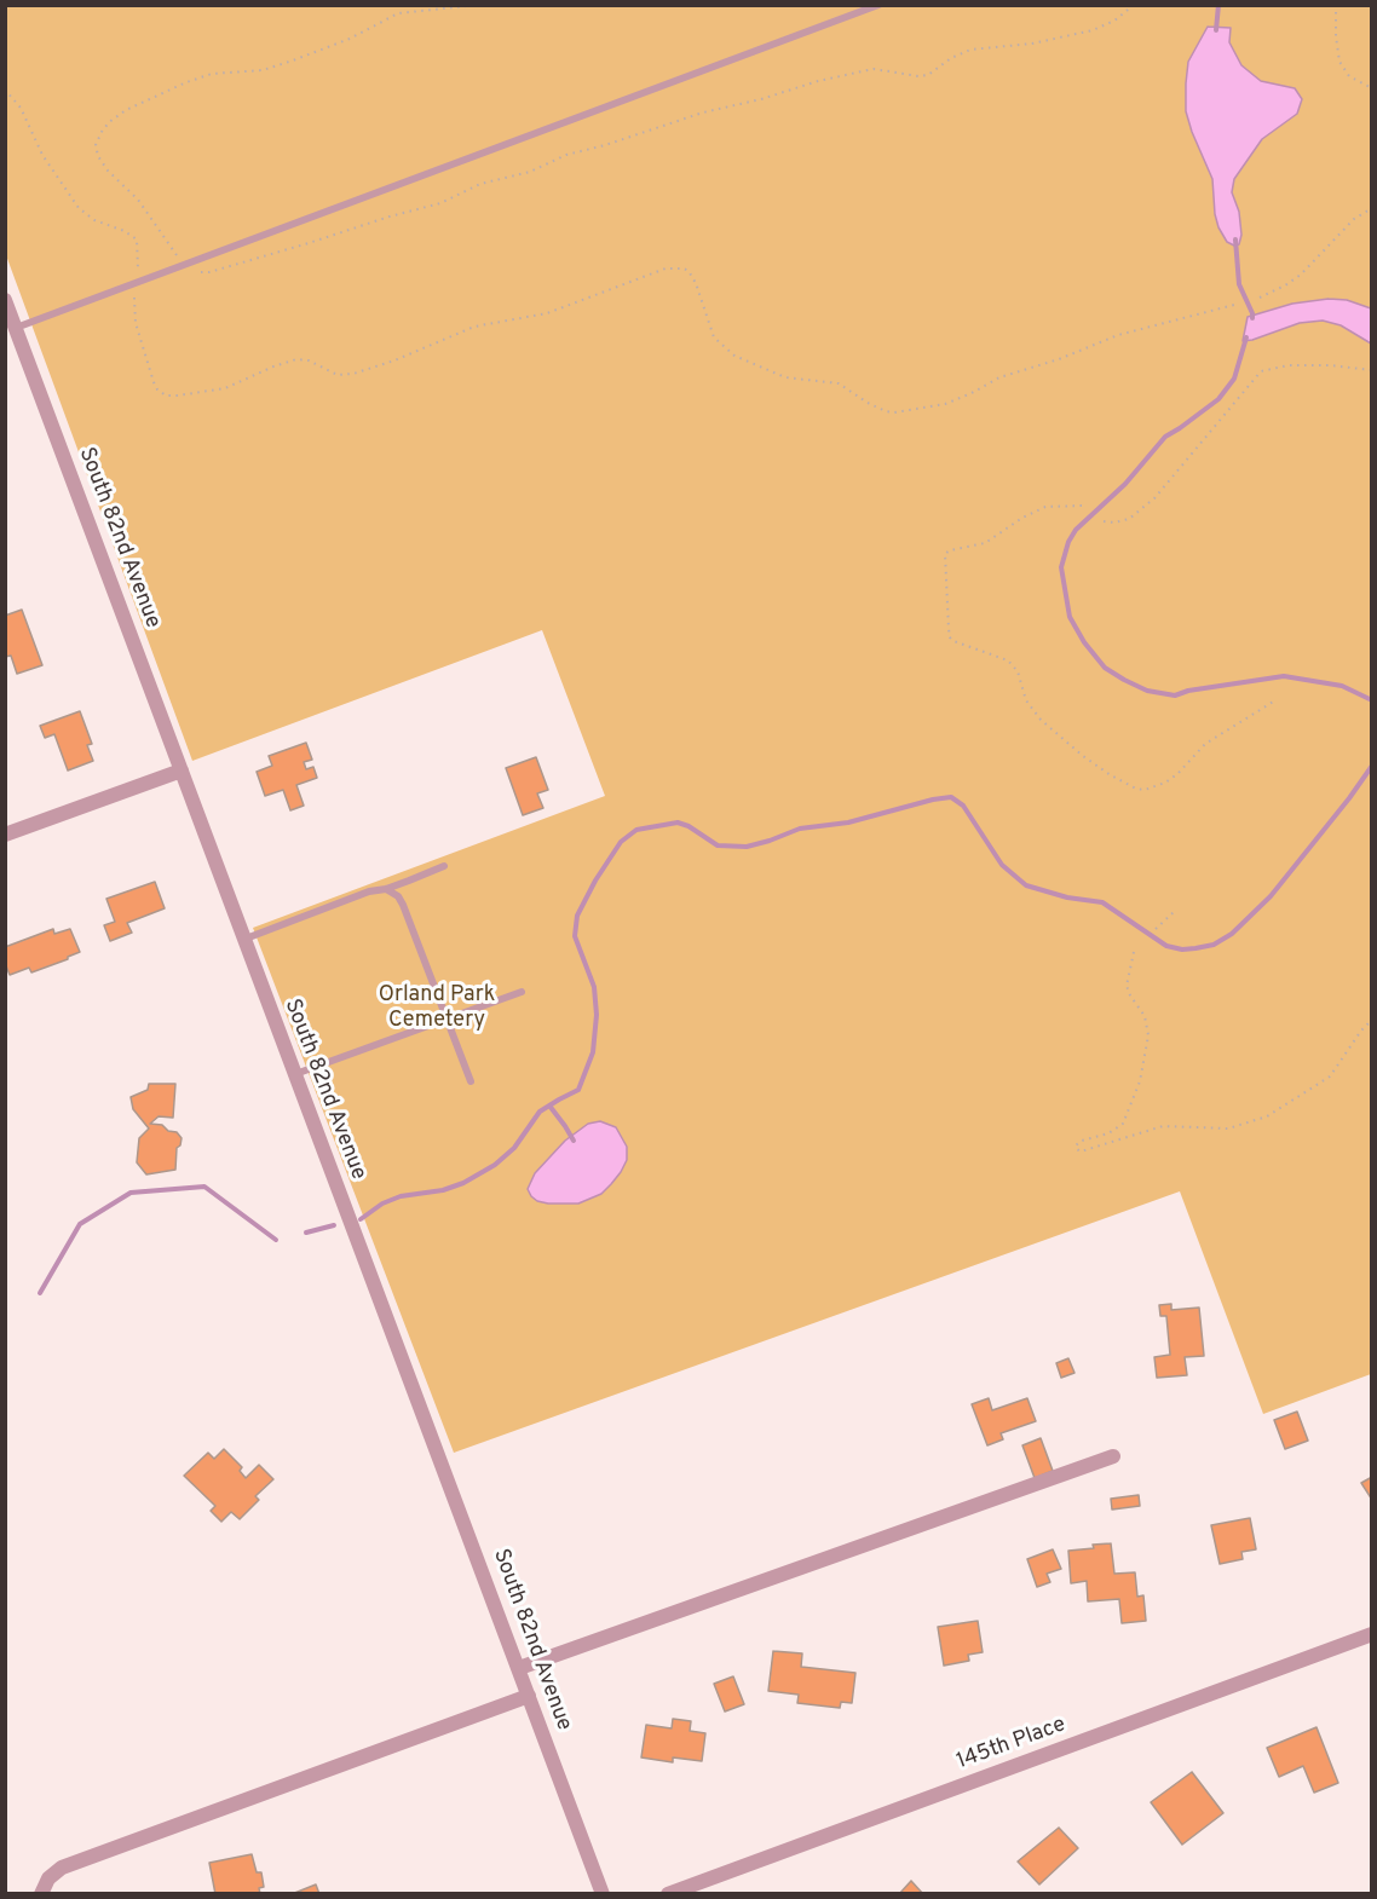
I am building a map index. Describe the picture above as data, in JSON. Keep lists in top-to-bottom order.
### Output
{
  "streets": {
    "street": ["South 82nd Avenue", "145th Place"]
  },
  "parks": ["Orland Park Cemetery"]
}
